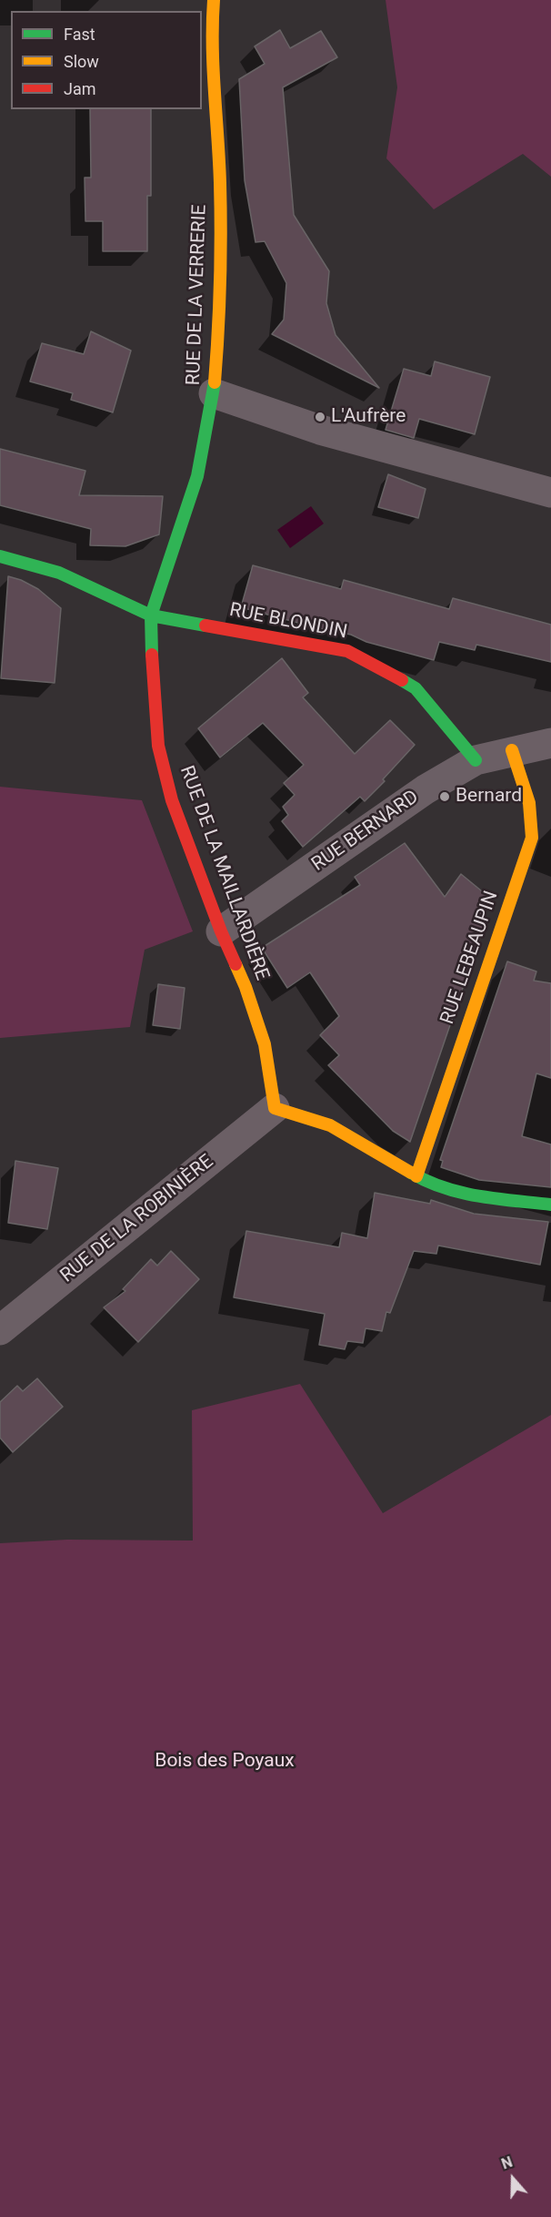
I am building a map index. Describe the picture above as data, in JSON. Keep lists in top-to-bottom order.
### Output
{
  "streets": {
    "street": [
      "RUE DE LA VERRERIE",
      "RUE BLONDIN",
      "RUE BERNARD",
      "RUE DE LA MAILLARDIÈRE",
      "RUE LEBEAUPIN",
      "RUE DE LA ROBINIÈRE"
    ]
  },
  "crossings": [
    ["RUE DE LA VERRERIE", "RUE BLONDIN"],
    ["RUE DE LA VERRERIE", "RUE DE LA MAILLARDIÈRE"],
    ["RUE BLONDIN", "RUE BERNARD"],
    ["RUE BLONDIN", "RUE DE LA MAILLARDIÈRE"],
    ["RUE BERNARD", "RUE DE LA MAILLARDIÈRE"],
    ["RUE BERNARD", "RUE LEBEAUPIN"],
    ["RUE DE LA MAILLARDIÈRE", "RUE DE LA ROBINIÈRE"]
  ],
  "parks": ["Bois des Poyaux"],
  "places": ["L'Aufrère", "Bernard"],
  "legend": ["Fast", "Slow", "Jam"],
  "north": "top"
}
